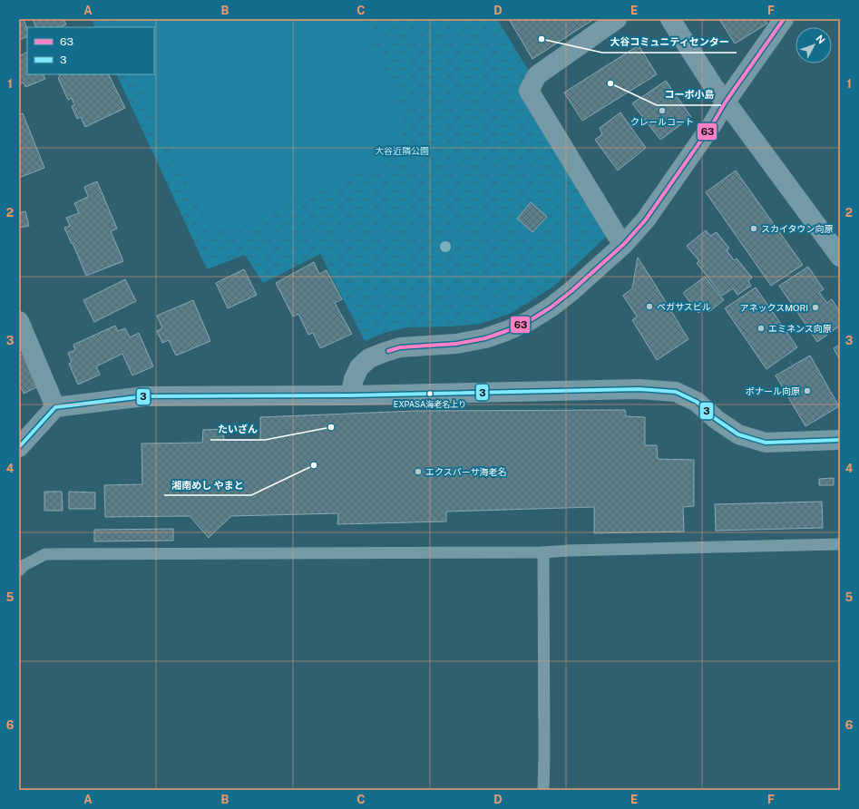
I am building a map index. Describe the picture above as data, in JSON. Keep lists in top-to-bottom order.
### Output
{
  "parks": ["大谷近隣公園"],
  "places": [
    "大谷コミュニティセンター",
    "コーポ小島",
    "クレールコート",
    "スカイタウン向原",
    "ペガサスビル",
    "アネックスMORI",
    "エミネンス向原",
    "ボナール向原",
    "EXPASA海老名上り",
    "たいざん",
    "湘南めし やまと",
    "エクスパーサ海老名"
  ],
  "lines": ["transit line 63", "transit line 3"],
  "legend": ["63", "3"],
  "north": "top right",
  "grid": {
    "columns": [
      "A",
      "B",
      "C",
      "D",
      "E",
      "F"
    ],
    "rows": [
      "1",
      "2",
      "3",
      "4",
      "5",
      "6"
    ]
  }
}
